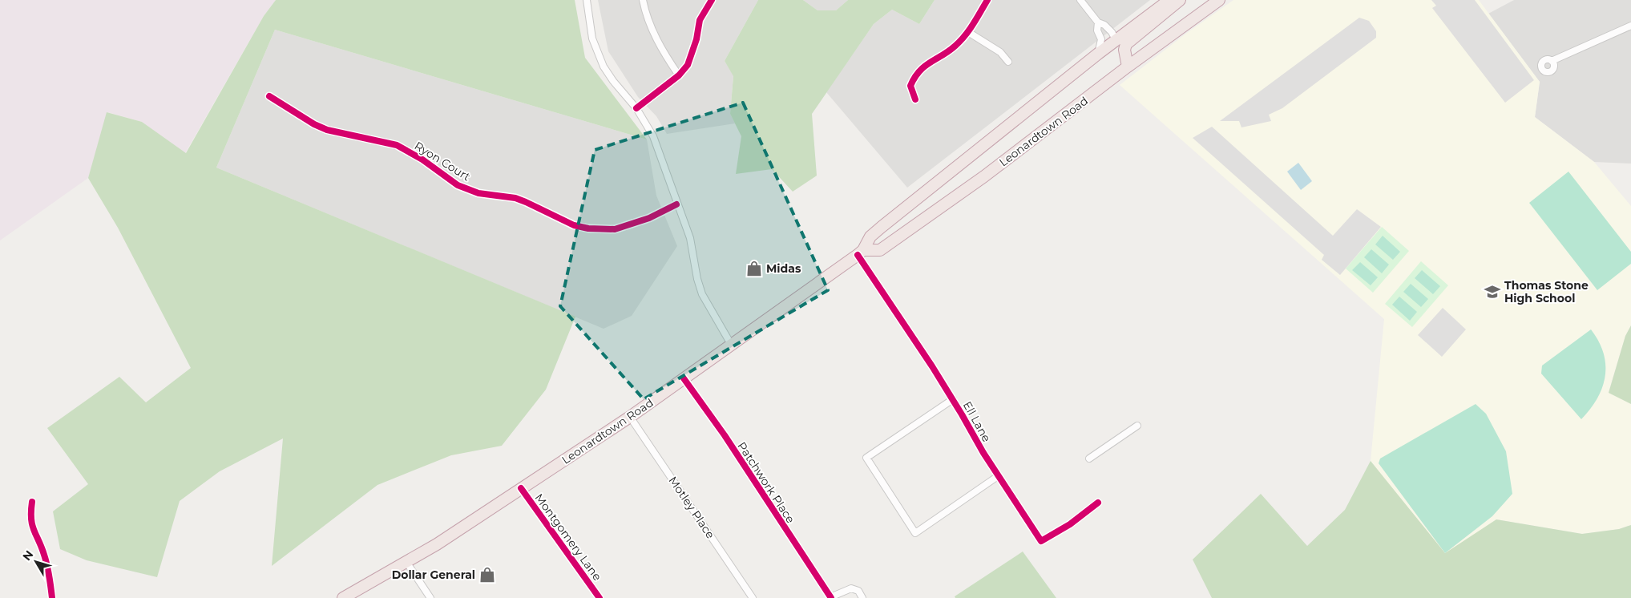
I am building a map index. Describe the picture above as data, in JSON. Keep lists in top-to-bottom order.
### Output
{
  "streets": {
    "highway": ["Leonardtown Road"],
    "street": [
      "Ryon Court",
      "Ell Lane",
      "Patchwork Place",
      "Motley Place",
      "Montgomery Lane"
    ]
  },
  "crossings": [
    ["Leonardtown Road", "Ell Lane"],
    ["Leonardtown Road", "Patchwork Place"],
    ["Leonardtown Road", "Motley Place"],
    ["Leonardtown Road", "Montgomery Lane"]
  ],
  "places": {
    "shop": ["Midas", "Dollar General"],
    "school or university": ["Thomas Stone High School"]
  },
  "north": "top left"
}
